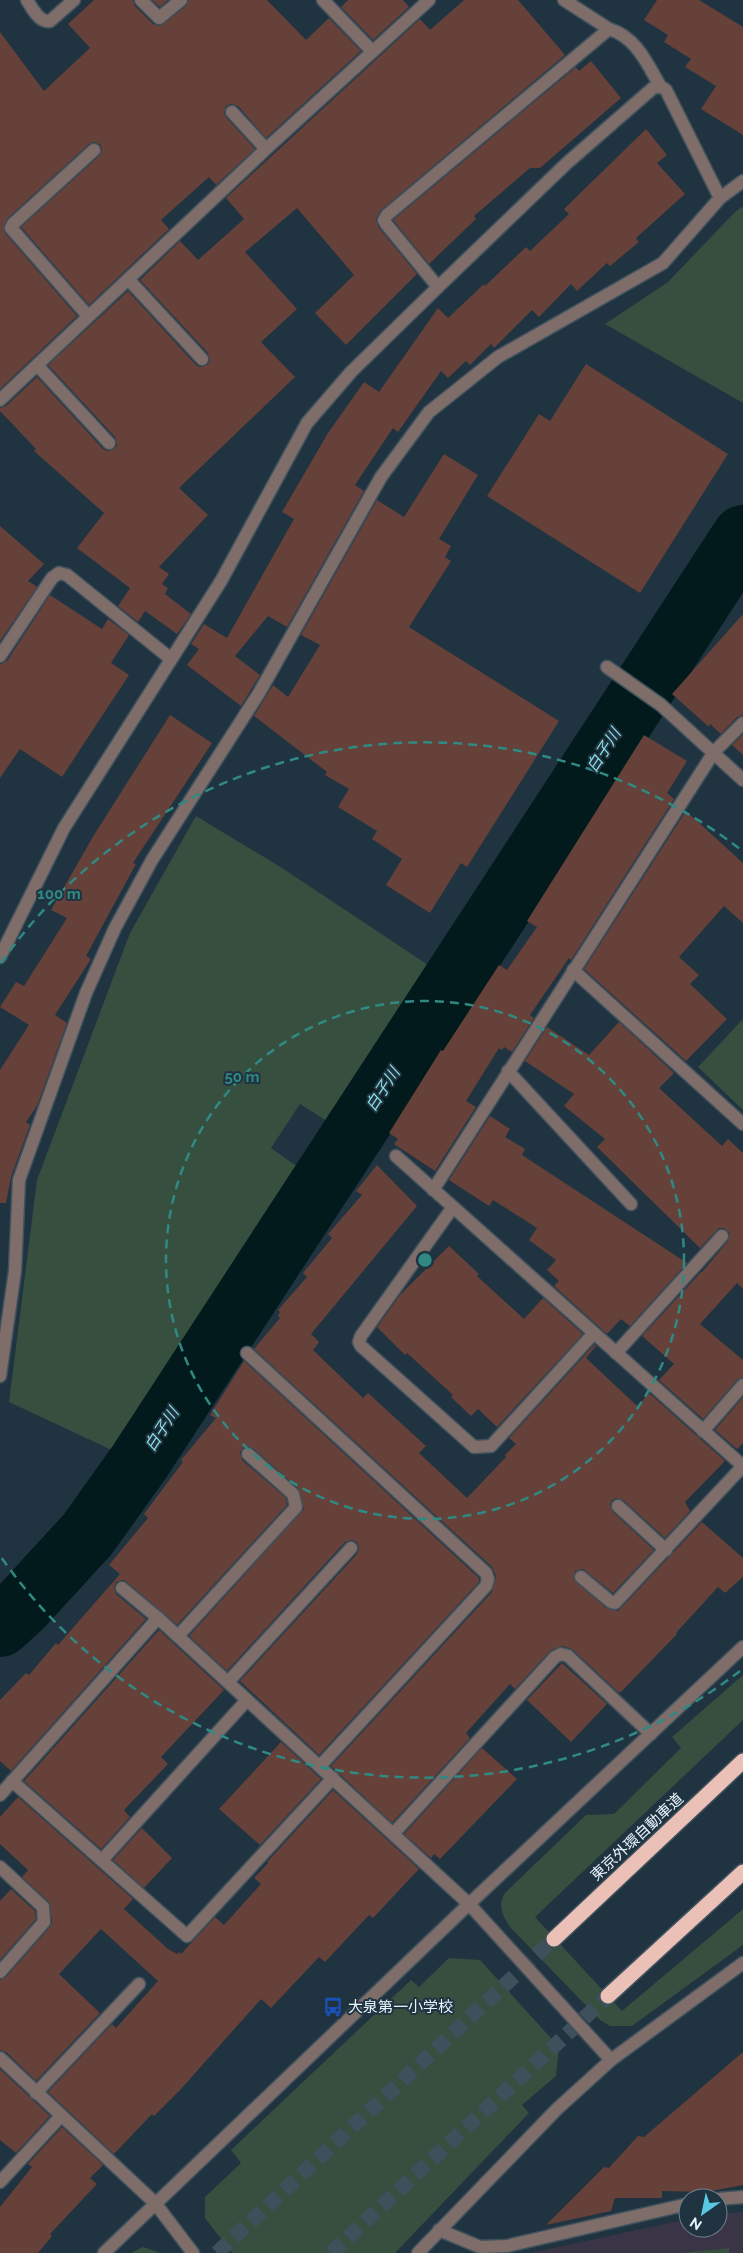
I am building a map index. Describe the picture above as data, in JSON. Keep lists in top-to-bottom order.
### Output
{
  "streets": {
    "highway": ["東京外環自動車道"]
  },
  "water": ["白子川"],
  "places": {
    "bus stop": ["大泉第一小学校"]
  },
  "north": "bottom left",
  "rings": ["100 m", "50 m"]
}
